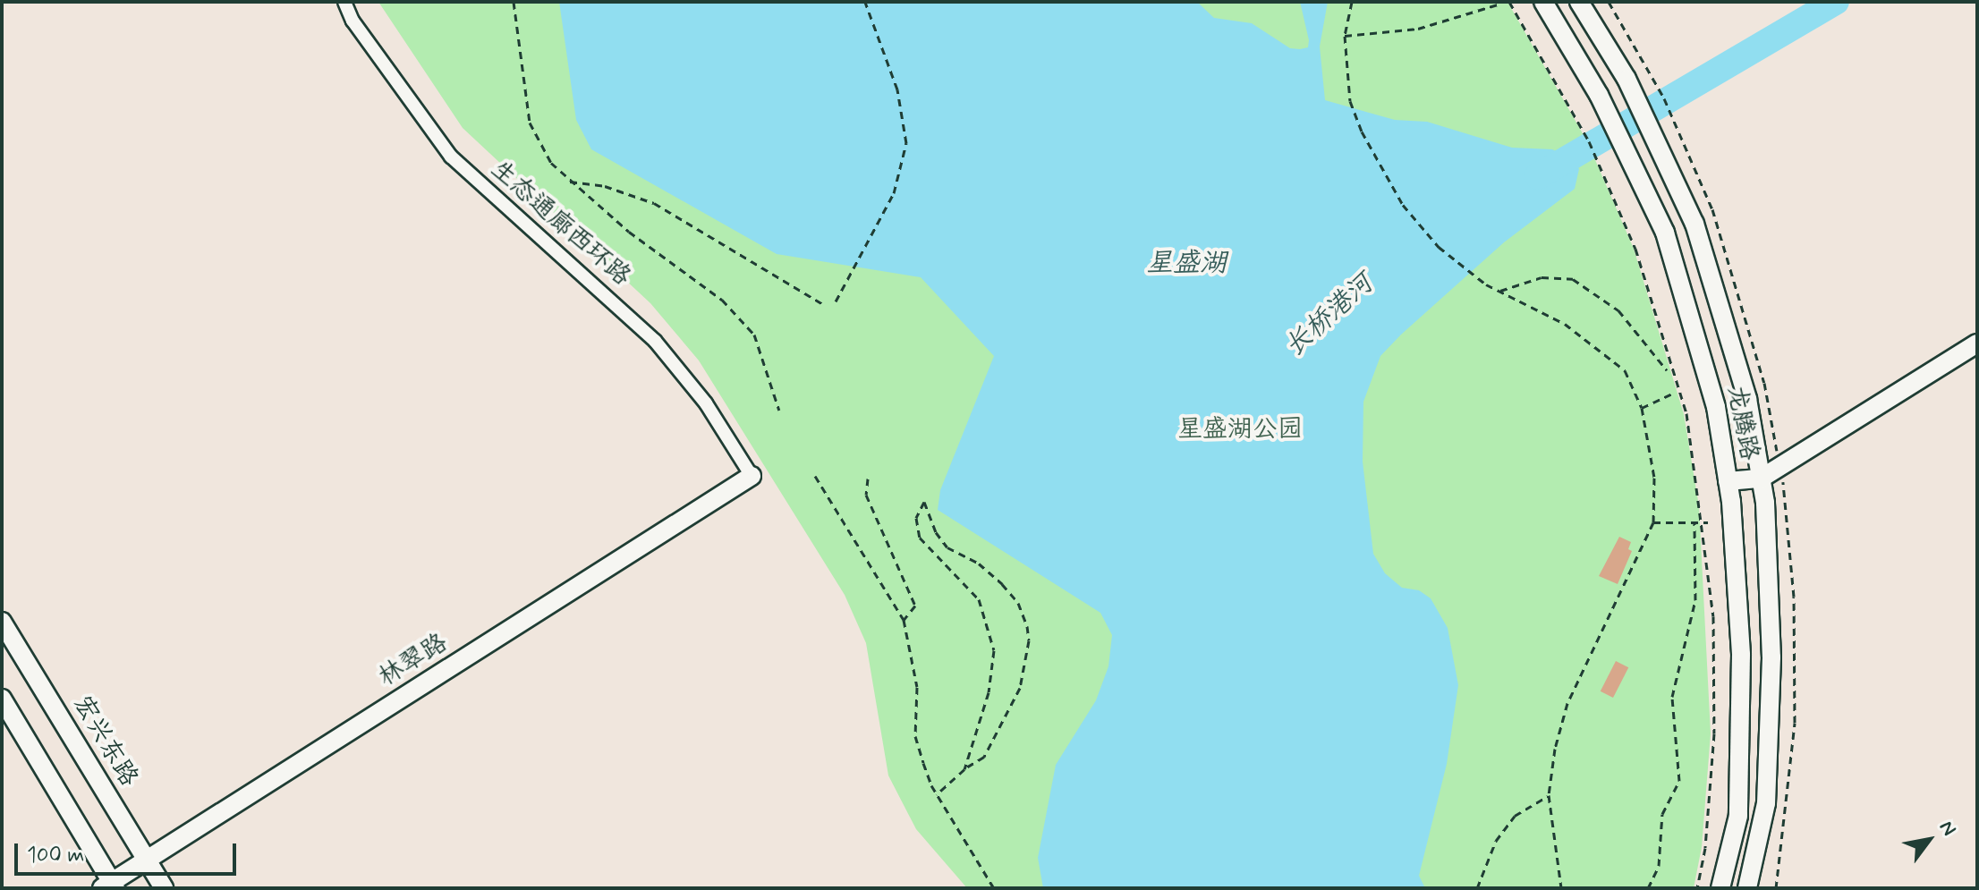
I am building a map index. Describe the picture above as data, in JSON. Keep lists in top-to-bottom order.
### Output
{
  "streets": {
    "main road": ["龙腾路", "林翠路", "宏兴东路"],
    "street": ["生态通廊西环路"]
  },
  "crossings": [
    ["生态通廊西环路", "林翠路"],
    ["林翠路", "宏兴东路"]
  ],
  "water": ["星盛湖", "长桥港河"],
  "parks": ["星盛湖公园"],
  "scale_bar": "100 m",
  "north": "top right"
}
